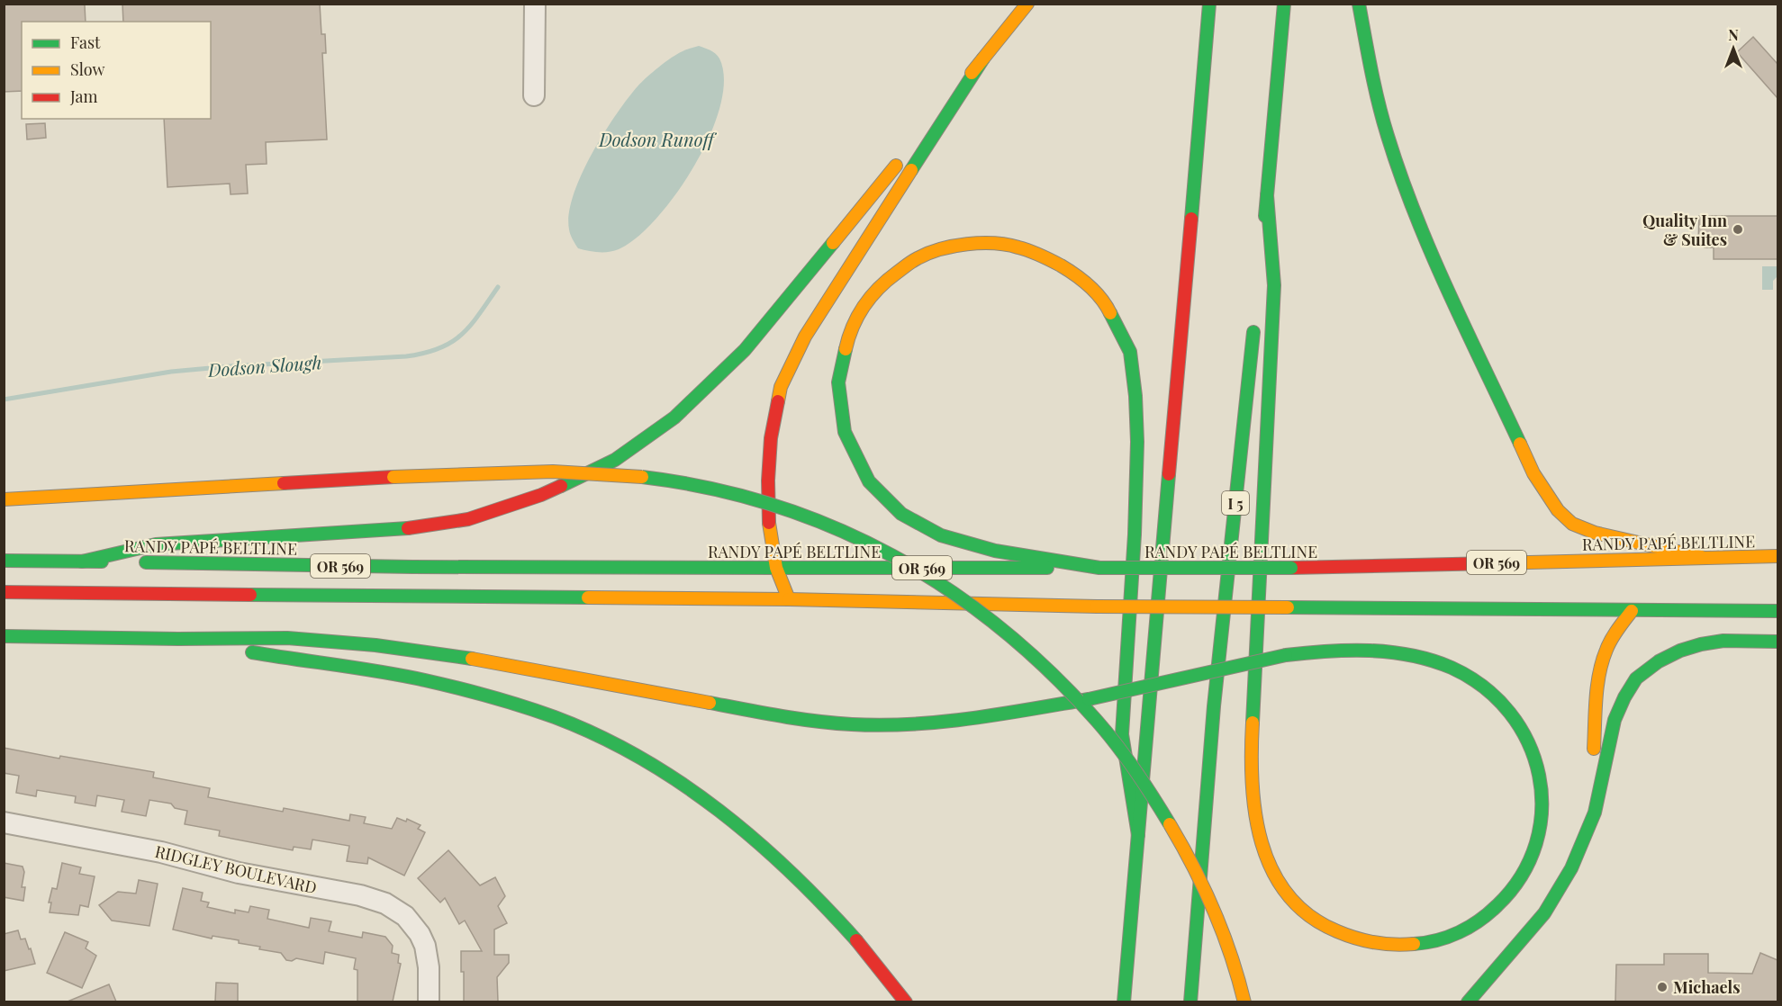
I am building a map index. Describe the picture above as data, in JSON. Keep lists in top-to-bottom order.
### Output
{
  "streets": {
    "main road": ["I 5", "RANDY PAPÉ BELTLINE", "OR 569"],
    "street": ["RIDGLEY BOULEVARD"]
  },
  "water": ["Dodson Runoff", "Dodson Slough"],
  "places": ["Quality Inn & Suites", "Michaels"],
  "legend": ["Fast", "Slow", "Jam"],
  "north": "top"
}
